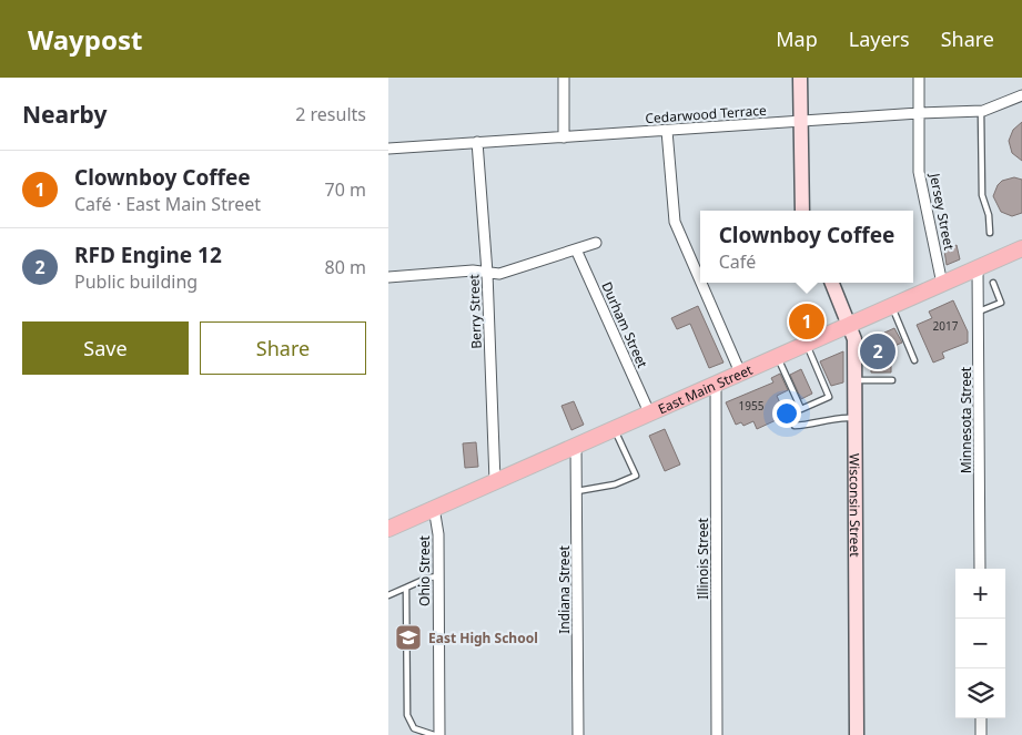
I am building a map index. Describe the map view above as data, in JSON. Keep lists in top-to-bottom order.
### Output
{
  "streets": {
    "main road": ["East Main Street"],
    "street": [
      "Cedarwood Terrace",
      "Jersey Street",
      "Berry Street",
      "Durham Street",
      "Minnesota Street",
      "Wisconsin Street",
      "Illinois Street",
      "Ohio Street",
      "Indiana Street"
    ]
  },
  "crossings": [
    ["Cedarwood Terrace", "Jersey Street"],
    ["Cedarwood Terrace", "Berry Street"],
    ["Jersey Street", "East Main Street"],
    ["Berry Street", "East Main Street"],
    ["Durham Street", "East Main Street"],
    ["East Main Street", "Minnesota Street"],
    ["East Main Street", "Wisconsin Street"],
    ["East Main Street", "Illinois Street"],
    ["East Main Street", "Ohio Street"],
    ["East Main Street", "Indiana Street"]
  ],
  "places": {
    "school or university": ["East High School"]
  },
  "house_numbers": ["2017", "1955"],
  "page": {
    "header": "Waypost",
    "nav": ["Map", "Layers", "Share"],
    "heading": ["Nearby", "2 results"],
    "list": [
      {
        "mark": "1",
        "name": "Clownboy Coffee",
        "note": "Café · East Main Street",
        "value": "70 m"
      },
      {
        "mark": "2",
        "name": "RFD Engine 12",
        "note": "Public building",
        "value": "80 m"
      }
    ],
    "popup": ["Clownboy Coffee", "Café"],
    "pins": ["1", "2"],
    "buttons": ["Save", "Share"],
    "map_buttons": ["+", "−"]
  }
}
